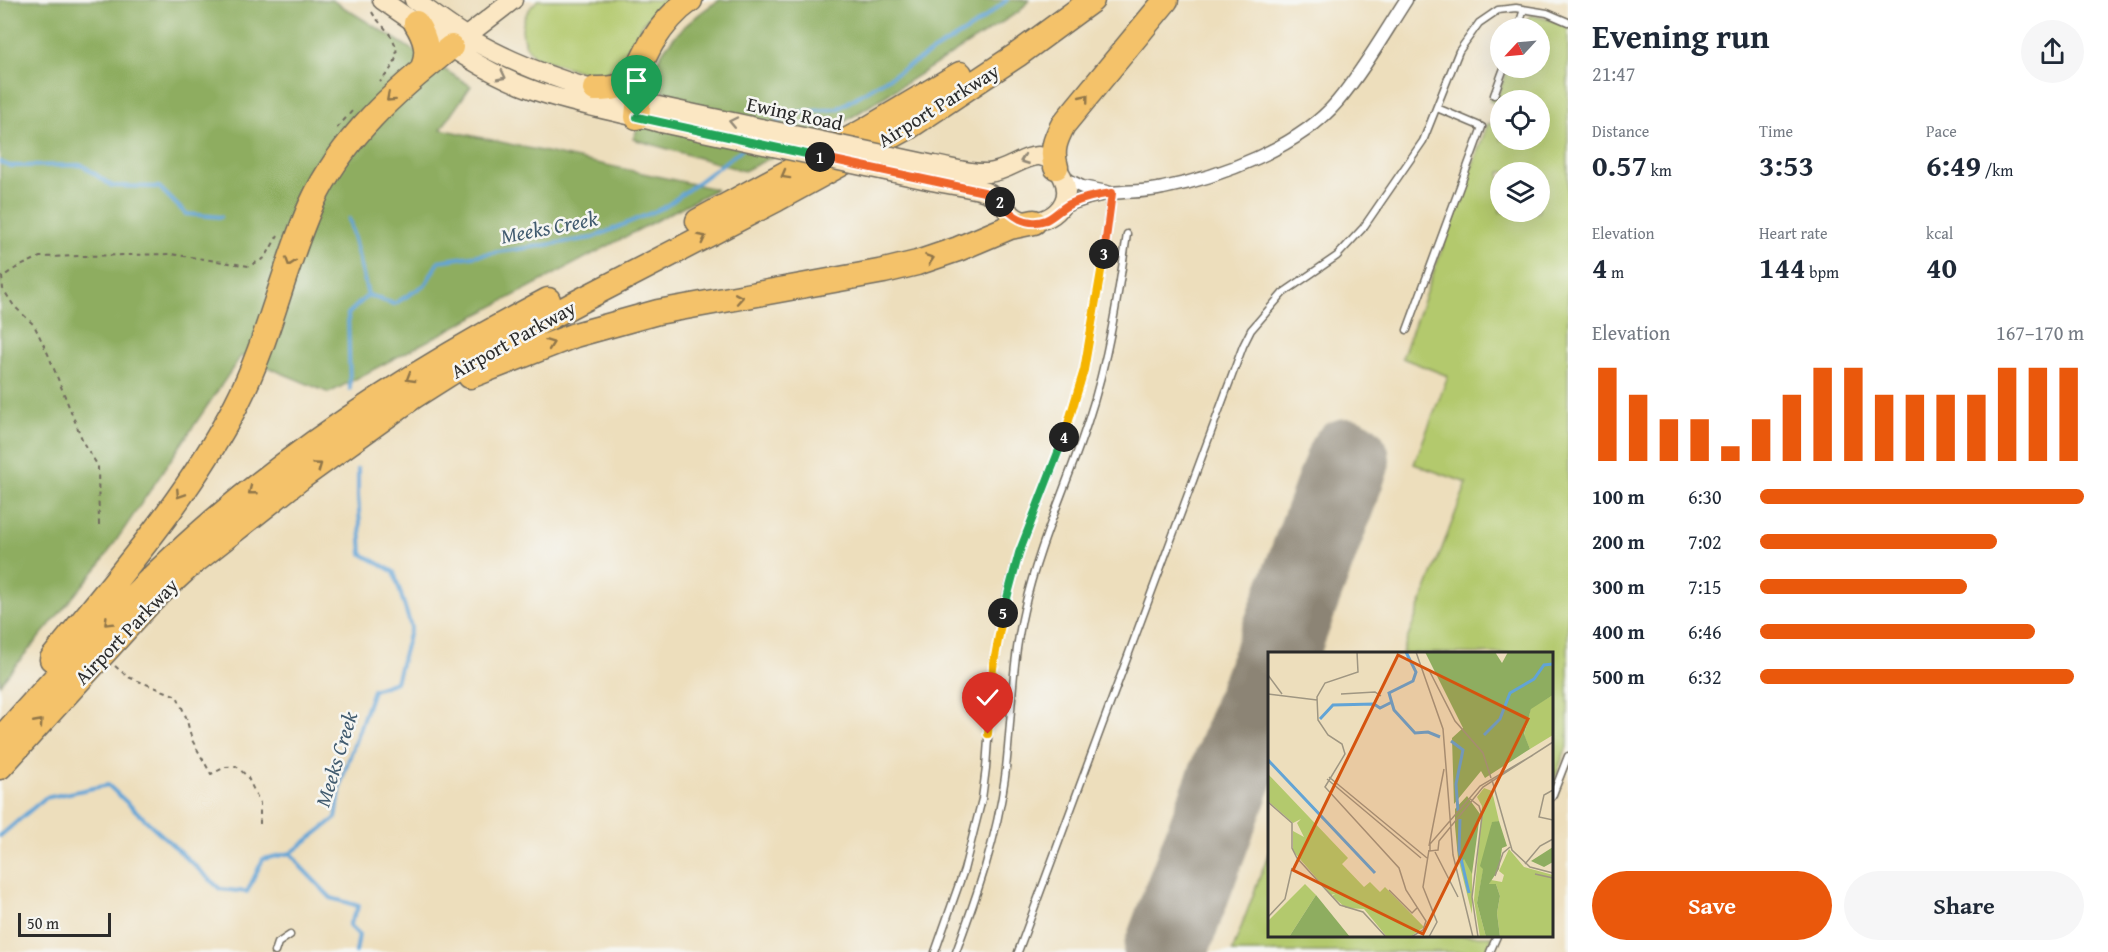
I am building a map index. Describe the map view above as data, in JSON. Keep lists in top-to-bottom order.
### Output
{
  "streets": {
    "highway": ["Airport Parkway"],
    "street": ["Ewing Road"]
  },
  "water": ["Meeks Creek"],
  "scale_bar": "50 m",
  "north": "bottom left",
  "page": {
    "heading": ["Evening run", "21:47"],
    "stats": [
      ["Distance", "0.57 km"],
      ["Time", "3:53"],
      ["Pace", "6:49 /km"],
      ["Elevation", "4 m"],
      ["Heart rate", "144 bpm"],
      ["kcal", "40"]
    ],
    "pins": [
      "1",
      "2",
      "3",
      "4",
      "5"
    ],
    "chart": ["Elevation", "167–170 m"],
    "list": [
      {
        "name": "100 m",
        "note": "6:30"
      },
      {
        "name": "200 m",
        "note": "7:02"
      },
      {
        "name": "300 m",
        "note": "7:15"
      },
      {
        "name": "400 m",
        "note": "6:46"
      },
      {
        "name": "500 m",
        "note": "6:32"
      }
    ],
    "buttons": ["Save", "Share"],
    "scale": "50 m"
  }
}
